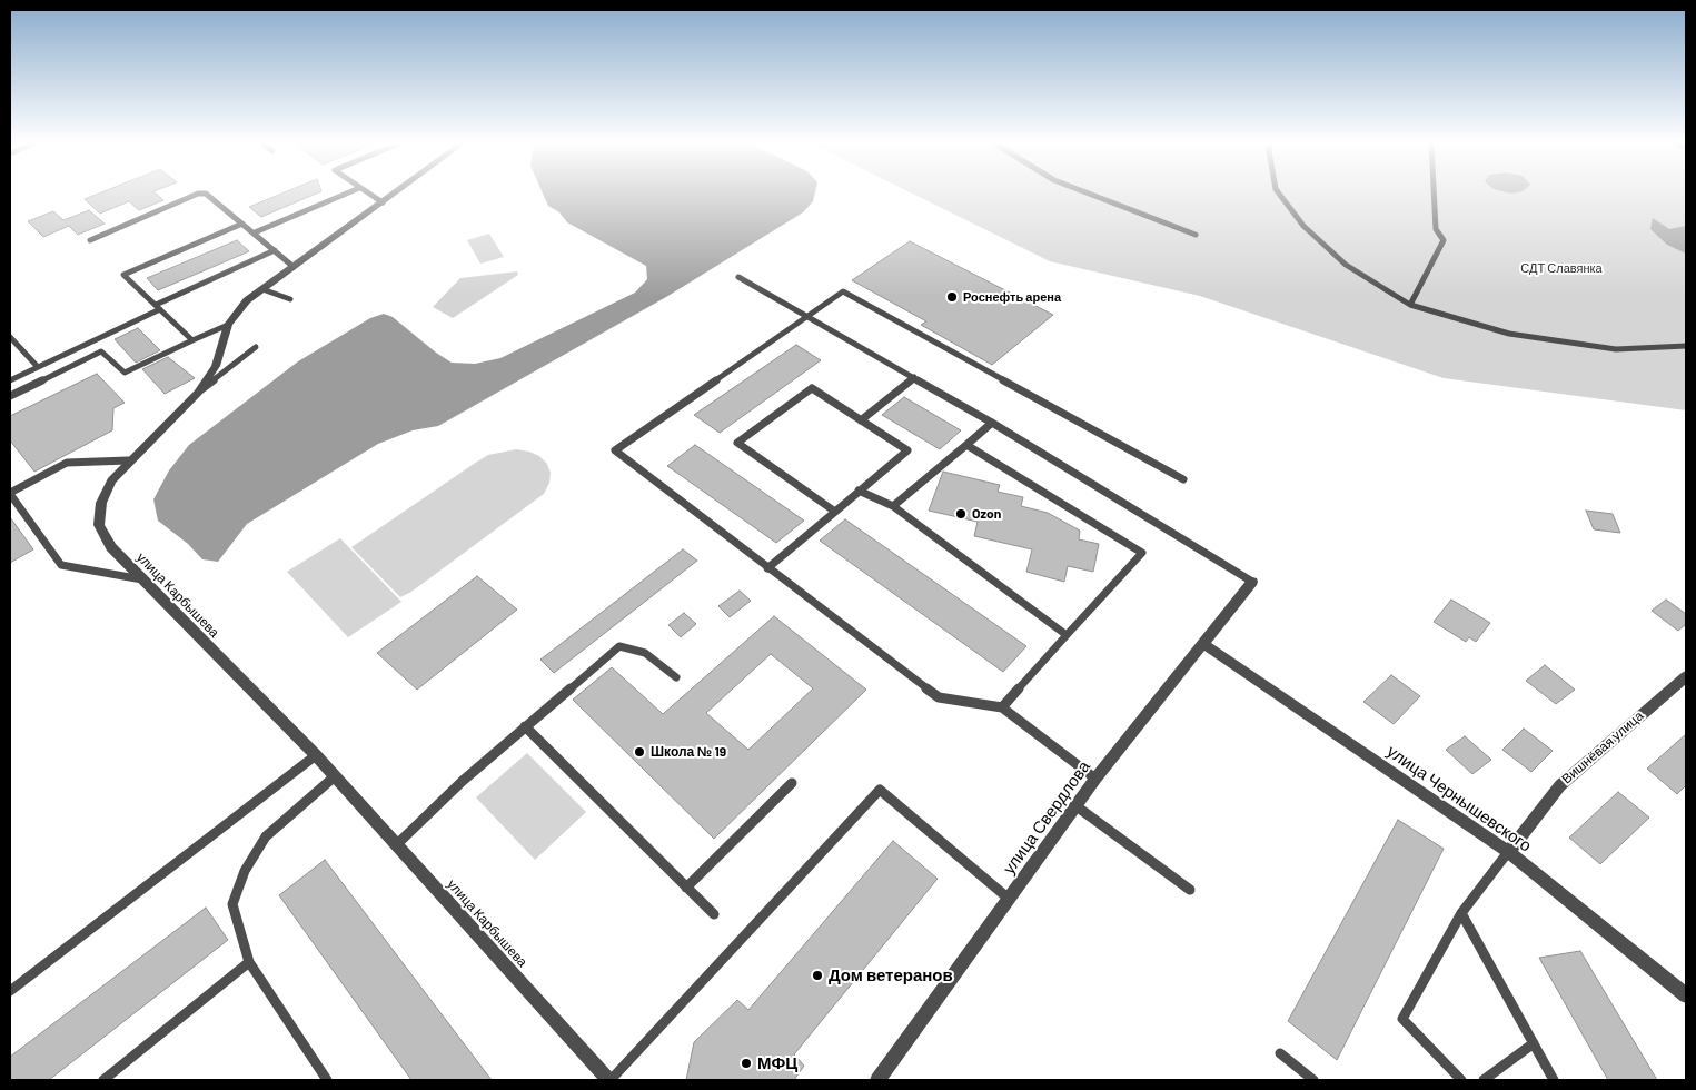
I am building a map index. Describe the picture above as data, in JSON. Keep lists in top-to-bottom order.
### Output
{
  "streets": {
    "street": [
      "улица Карбышева",
      "Вишнёвая улица",
      "улица Чернышевского",
      "улица Свердлова"
    ]
  },
  "crossings": [
    ["Вишнёвая улица", "улица Чернышевского"],
    ["улица Чернышевского", "улица Свердлова"]
  ],
  "parks": ["СДТ Славянка"],
  "places": [
    "Роснефть арена",
    "Ozon",
    "Школа № 19",
    "Дом ветеранов",
    "МФЦ"
  ]
}
